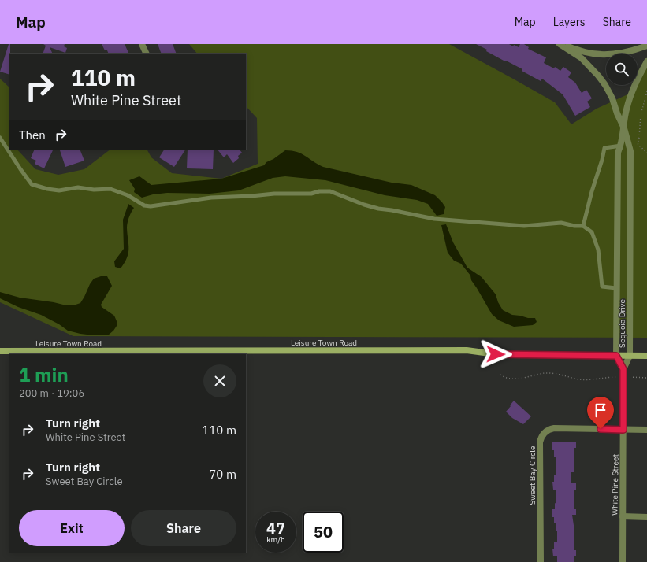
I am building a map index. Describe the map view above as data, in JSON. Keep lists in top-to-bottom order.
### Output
{
  "streets": {
    "main road": ["Leisure Town Road"],
    "street": ["Sequoia Drive", "Sweet Bay Circle", "White Pine Street"]
  },
  "crossings": [
    ["Sequoia Drive", "Leisure Town Road"],
    ["Sequoia Drive", "White Pine Street"],
    ["Sweet Bay Circle", "White Pine Street"]
  ],
  "page": {
    "header": "Map",
    "nav": ["Map", "Layers", "Share"],
    "turn": ["110 m", "White Pine Street"],
    "then": "Then",
    "heading": ["1 min", "200 m · 19:06"],
    "list": [
      {
        "name": "Turn right",
        "note": "White Pine Street",
        "value": "110 m"
      },
      {
        "name": "Turn right",
        "note": "Sweet Bay Circle",
        "value": "70 m"
      }
    ],
    "buttons": ["Exit", "Share"],
    "speed": "47 km/h",
    "limit": "50"
  }
}
